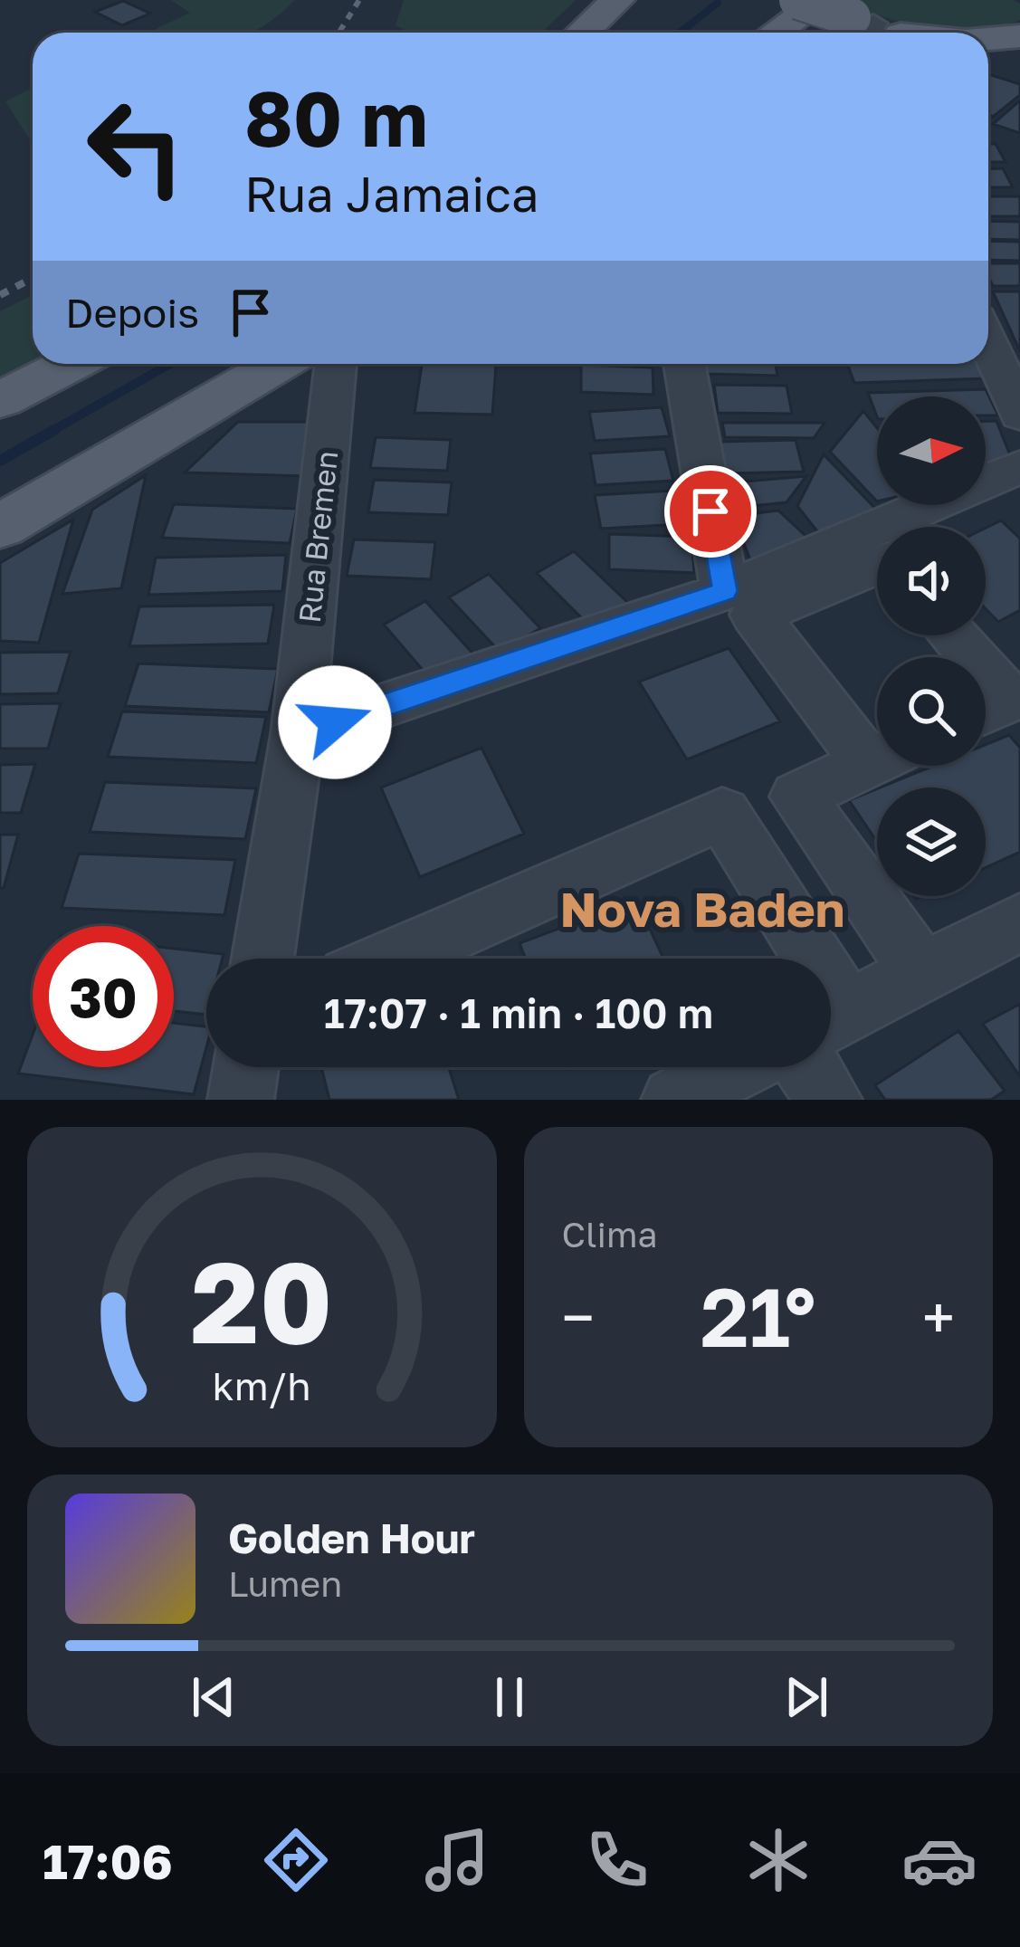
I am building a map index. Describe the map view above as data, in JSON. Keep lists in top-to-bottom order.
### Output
{
  "streets": {
    "street": ["Rua Bremen"]
  },
  "districts": ["Nova Baden"],
  "north": "right",
  "page": {
    "turn": ["80 m", "Rua Jamaica"],
    "then": "Depois",
    "limit": "30",
    "trip": "17:07 · 1 min · 100 m",
    "tile": "Clima",
    "heat": ["−", "21°", "+"],
    "song": ["Golden Hour", "Lumen"],
    "tabs": "17:06",
    "gauge": ["20", "km/h"]
  }
}
